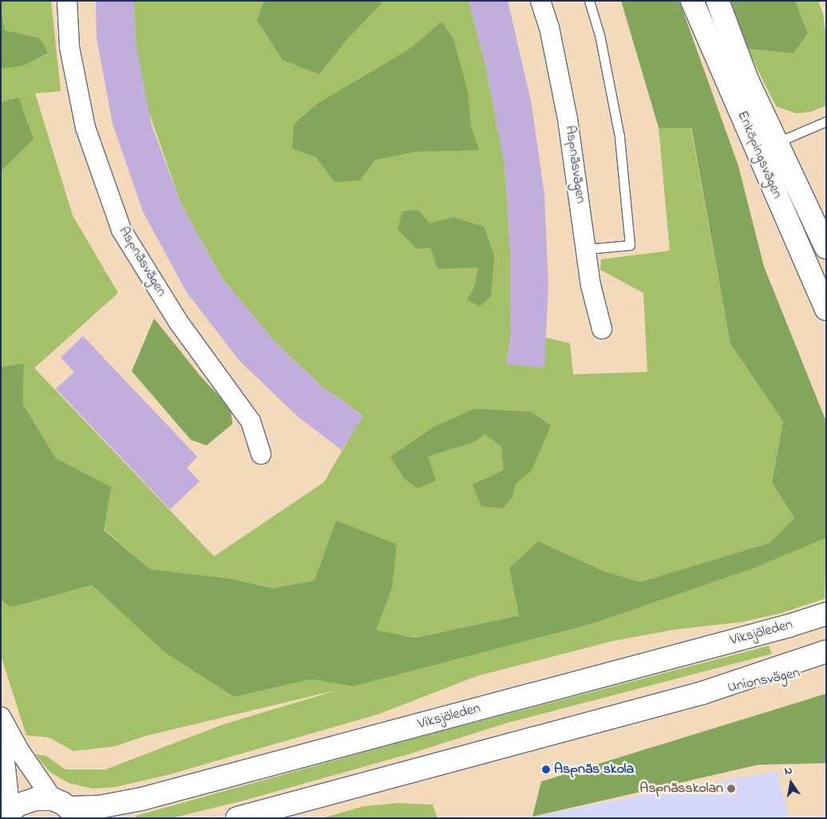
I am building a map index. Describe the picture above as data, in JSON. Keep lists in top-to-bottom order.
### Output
{
  "streets": {
    "main road": ["Enköpingsvägen", "Viksjöleden", "Unionsvägen"],
    "street": ["Aspnäsvägen"]
  },
  "places": ["Aspnäs skola", "Aspnässkolan"],
  "north": "top"
}
